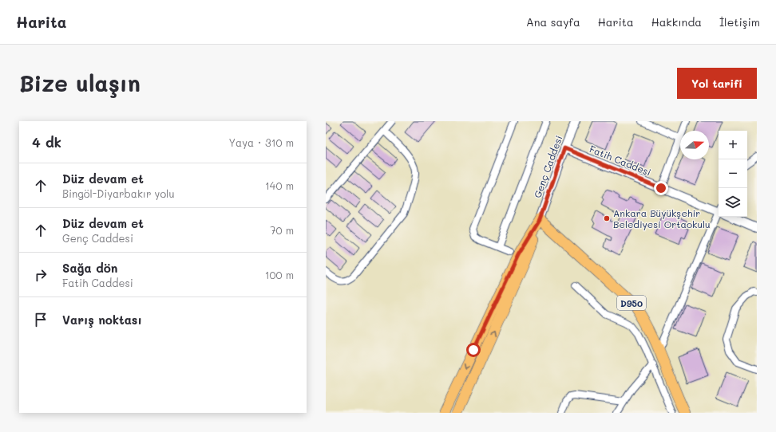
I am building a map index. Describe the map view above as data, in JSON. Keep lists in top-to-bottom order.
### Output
{
  "streets": {
    "main road": ["D950"],
    "street": ["Fatih Caddesi", "Genç Caddesi"]
  },
  "crossings": [
    ["Fatih Caddesi", "Genç Caddesi"],
    ["Genç Caddesi", "D950"]
  ],
  "places": ["Ankara Büyükşehir Belediyesi Ortaokulu"],
  "north": "right",
  "page": {
    "header": "Harita",
    "nav": [
      "Ana sayfa",
      "Harita",
      "Hakkında",
      "İletişim"
    ],
    "buttons": "Yol tarifi",
    "title": "Bize ulaşın",
    "heading": ["4 dk", "Yaya · 310 m"],
    "map_buttons": ["+", "−"],
    "list": [
      ["Düz devam et", "Bingöl-Diyarbakır yolu", "140 m"],
      ["Düz devam et", "Genç Caddesi", "70 m"],
      ["Sağa dön", "Fatih Caddesi", "100 m"],
      "Varış noktası"
    ]
  }
}
